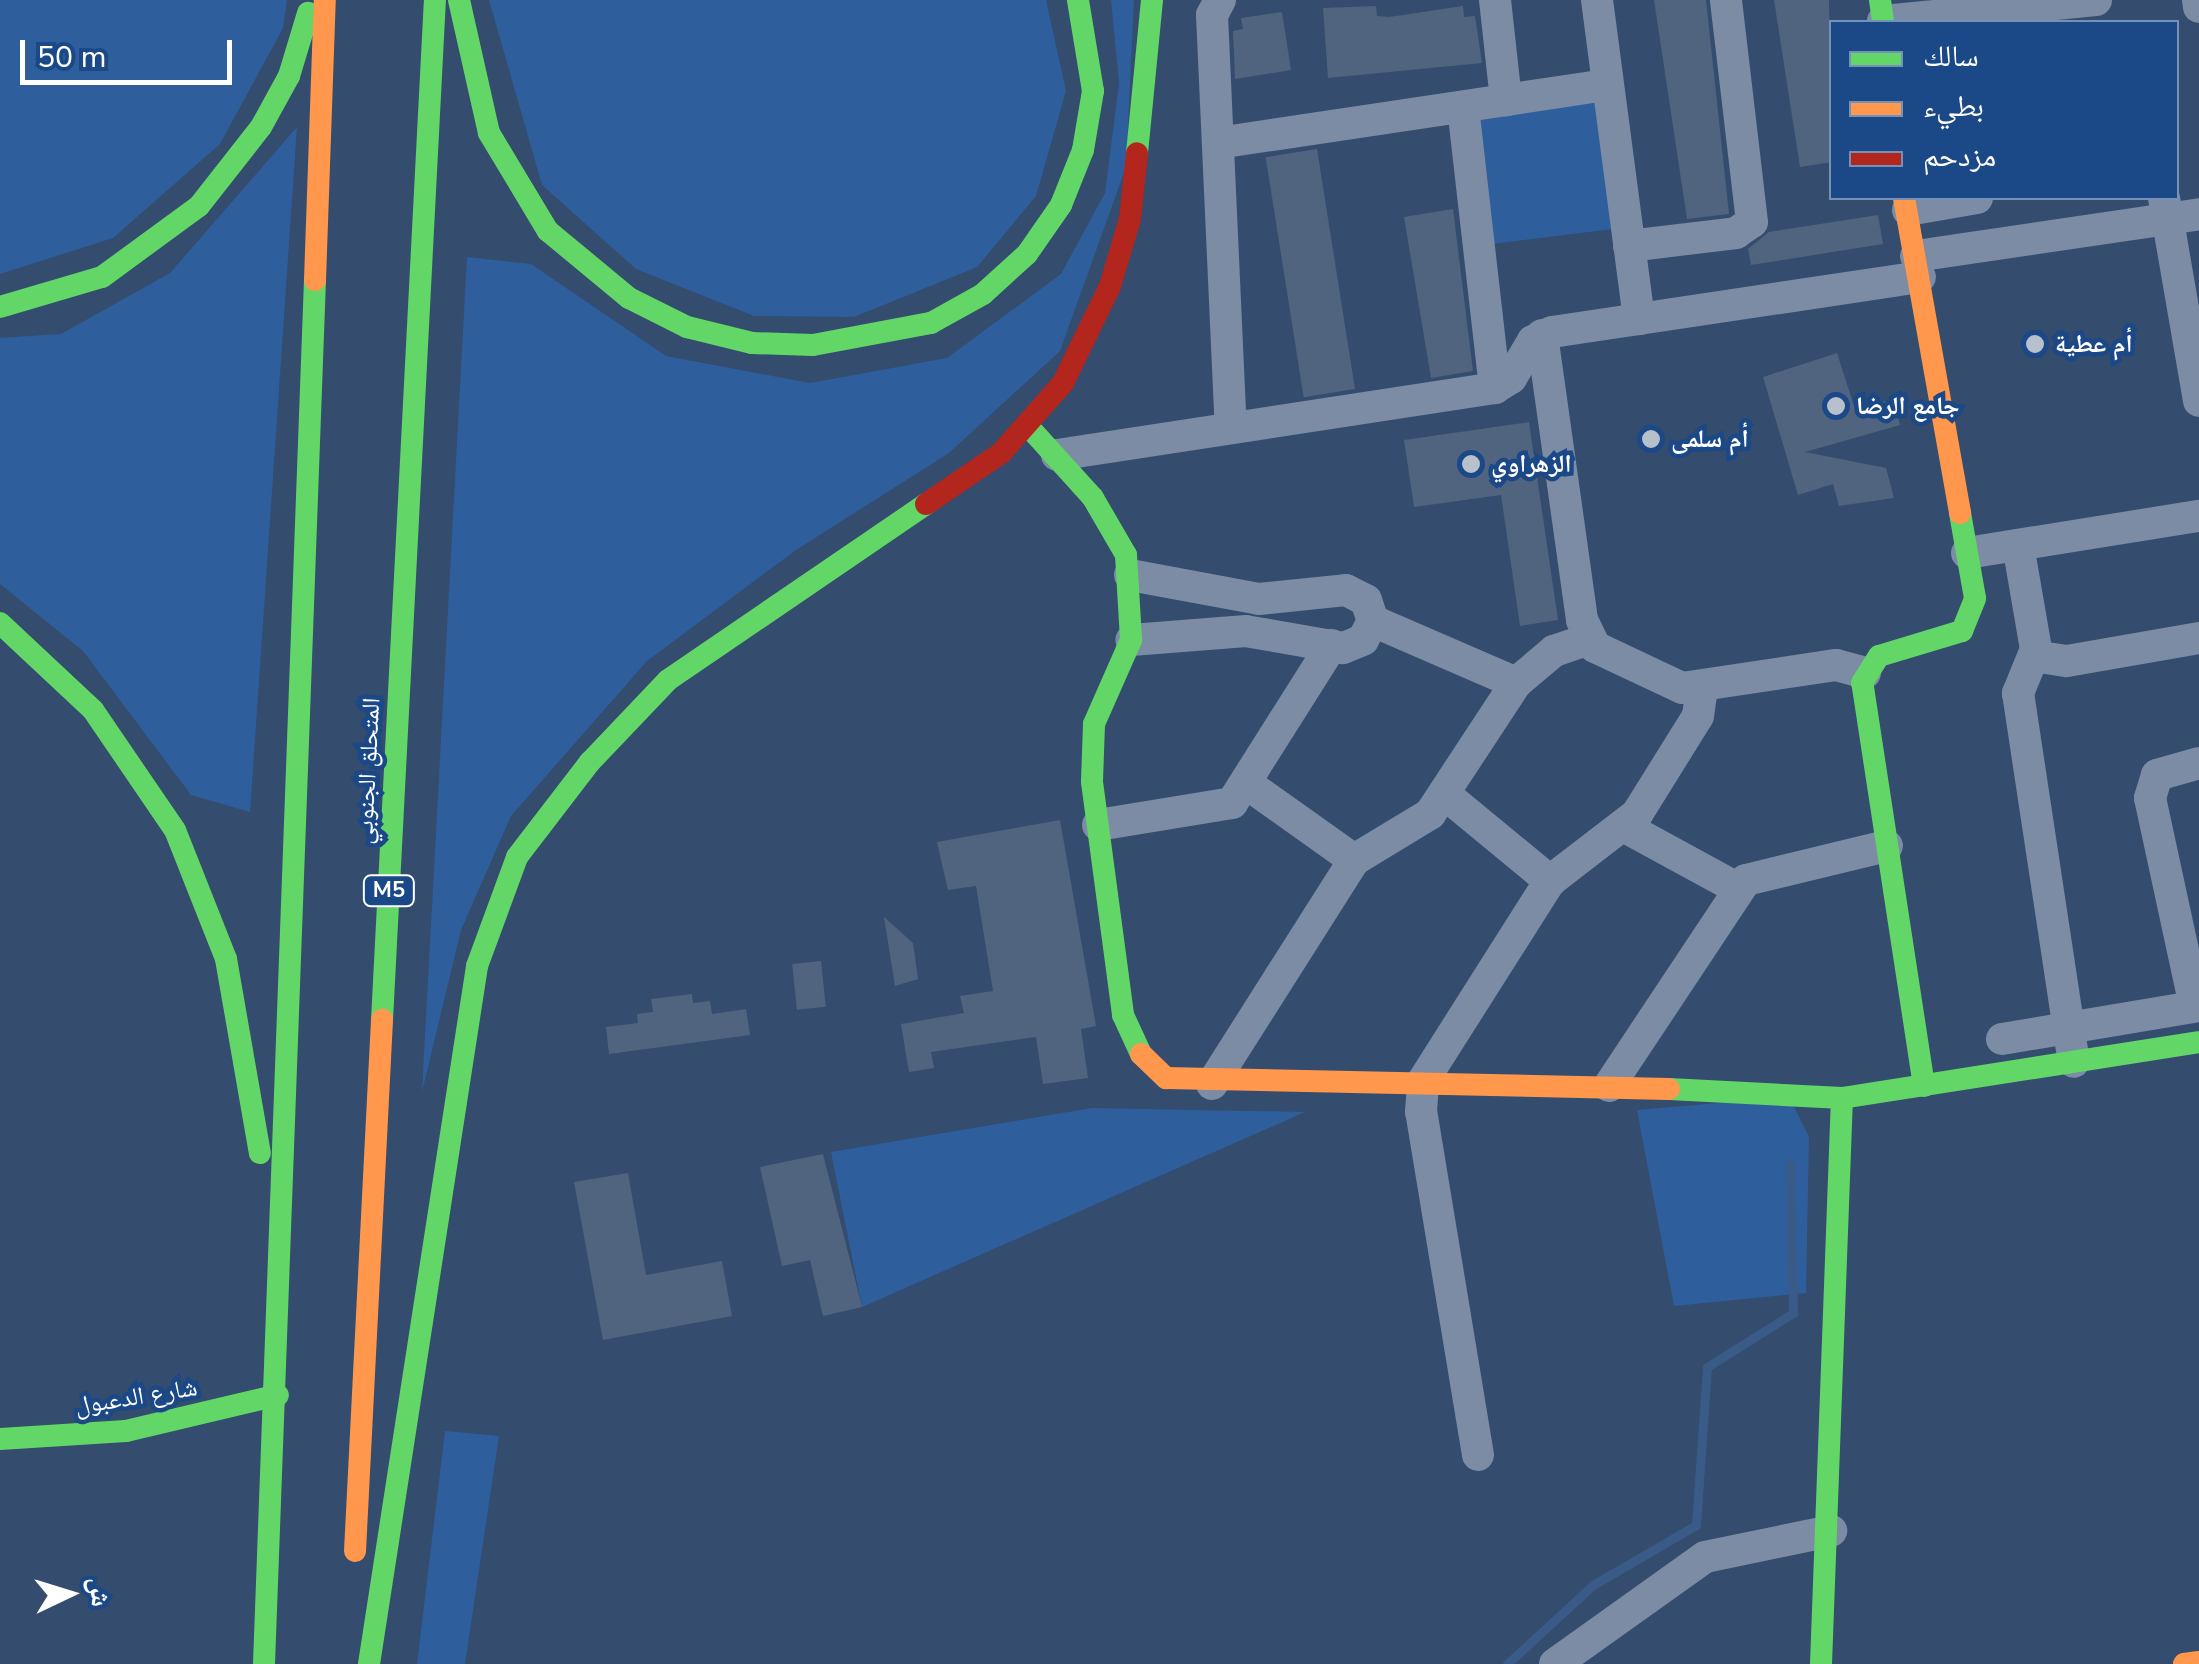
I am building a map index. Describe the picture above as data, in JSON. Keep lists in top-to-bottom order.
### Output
{
  "streets": {
    "main road": ["المتحلق الجنوبي", "M5", "شارع الدعبول"]
  },
  "places": [
    "أم عطية",
    "جامع الرضا",
    "أم سلمى",
    "الزهراوي"
  ],
  "legend": ["سالك", "بطيء", "مزدحم"],
  "scale_bar": "50 m",
  "north": "right"
}
